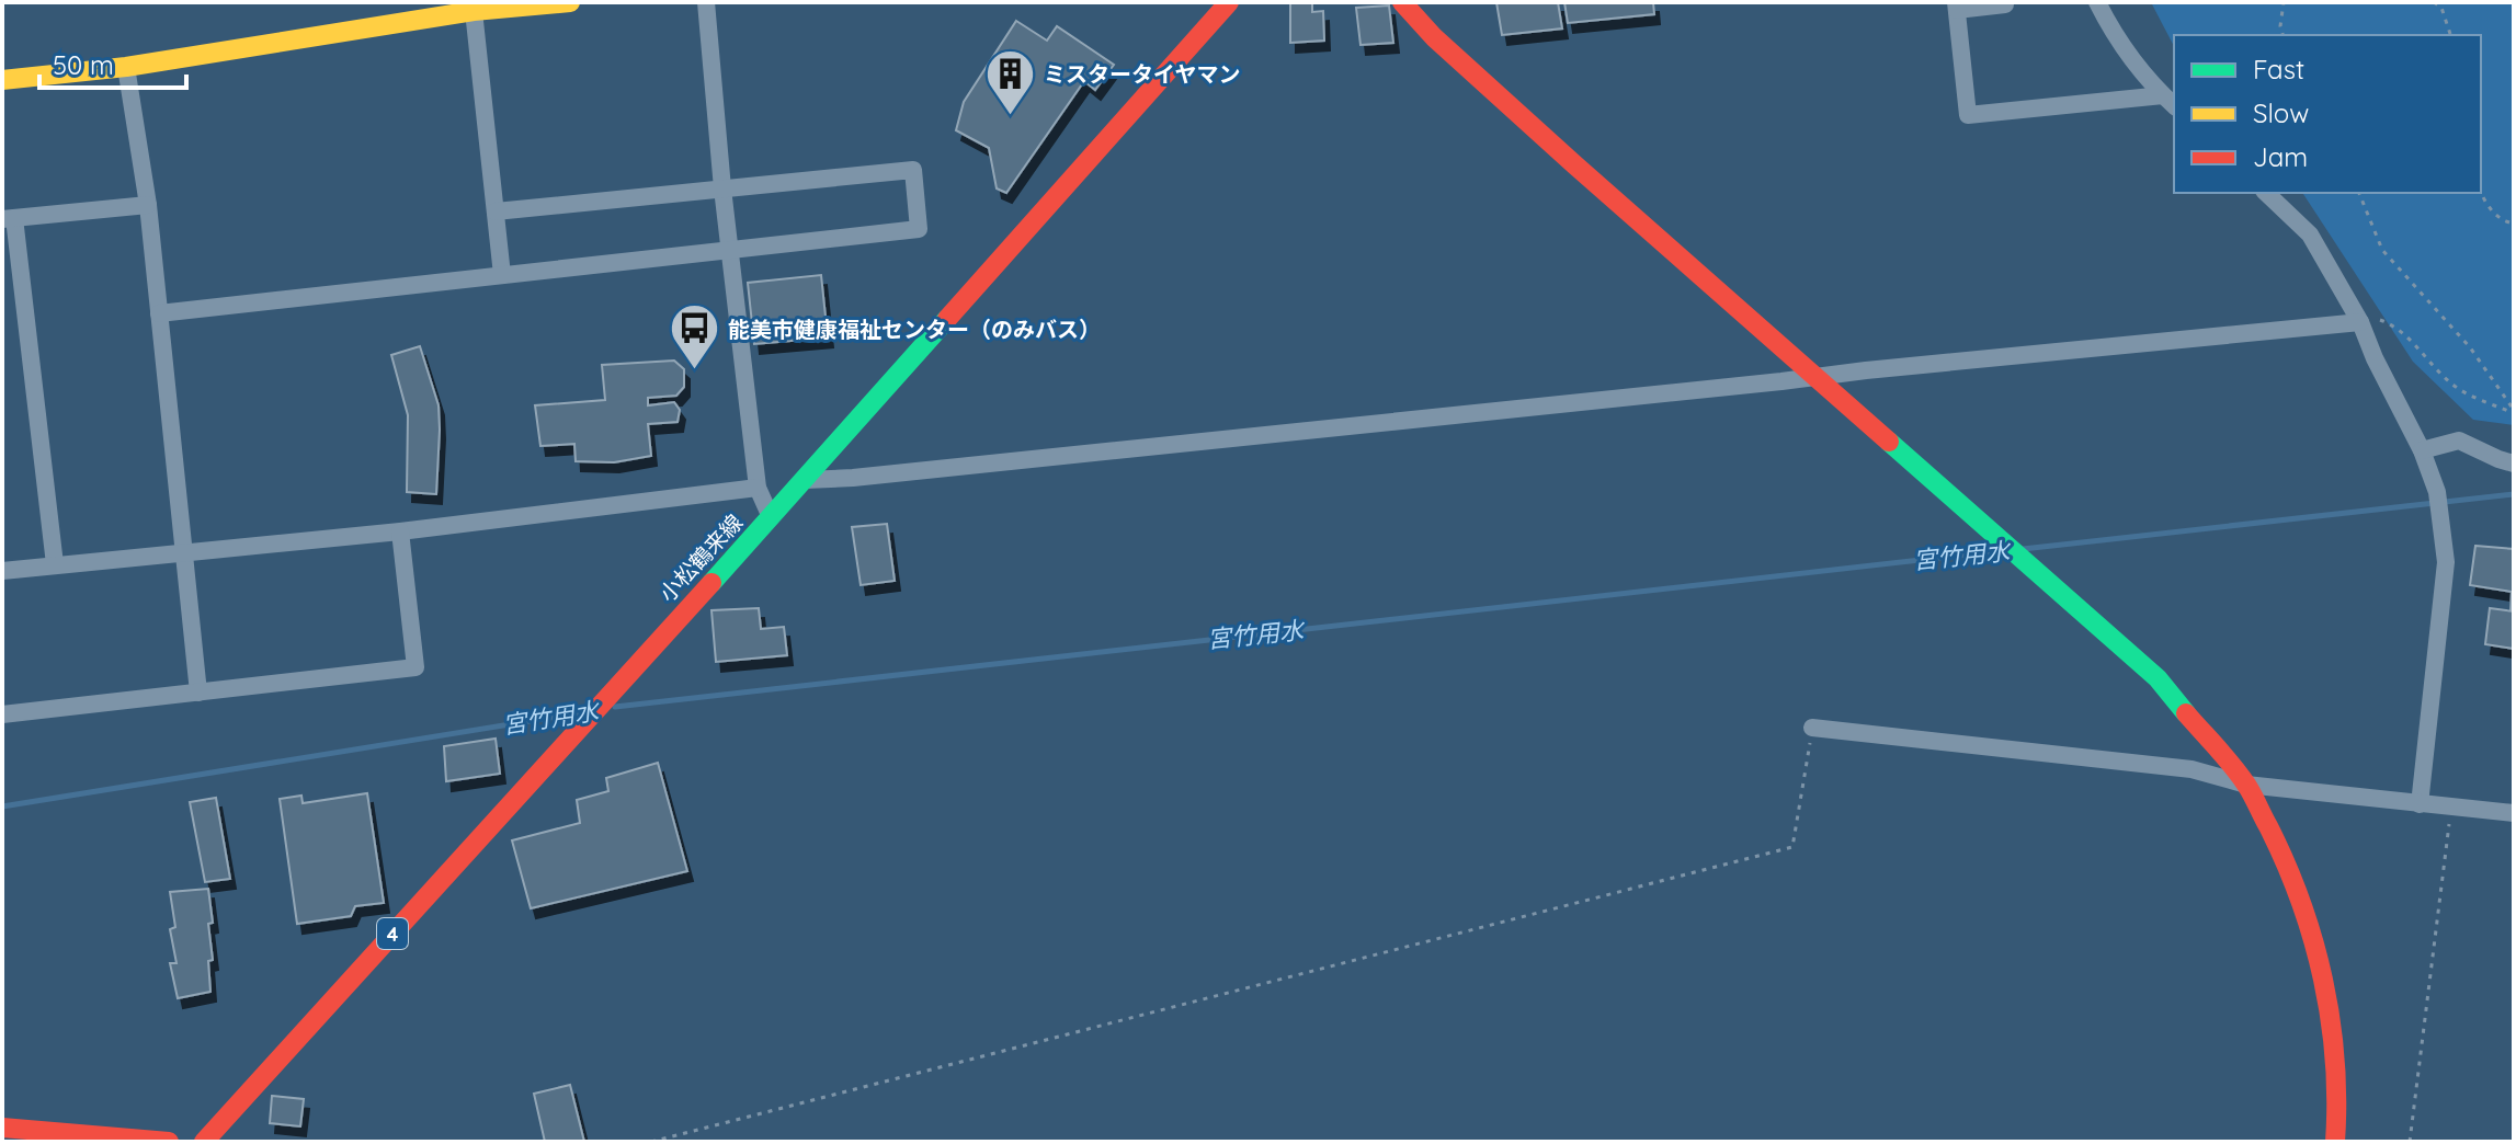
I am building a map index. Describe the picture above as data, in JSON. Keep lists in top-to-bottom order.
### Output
{
  "streets": {
    "main road": ["小松鶴来線", "4"]
  },
  "water": ["宮竹用水"],
  "places": {
    "building": ["ミスタータイヤマン"],
    "bus stop": ["能美市健康福祉センター（のみバス）"]
  },
  "legend": ["Fast", "Slow", "Jam"],
  "scale_bar": "50 m"
}
